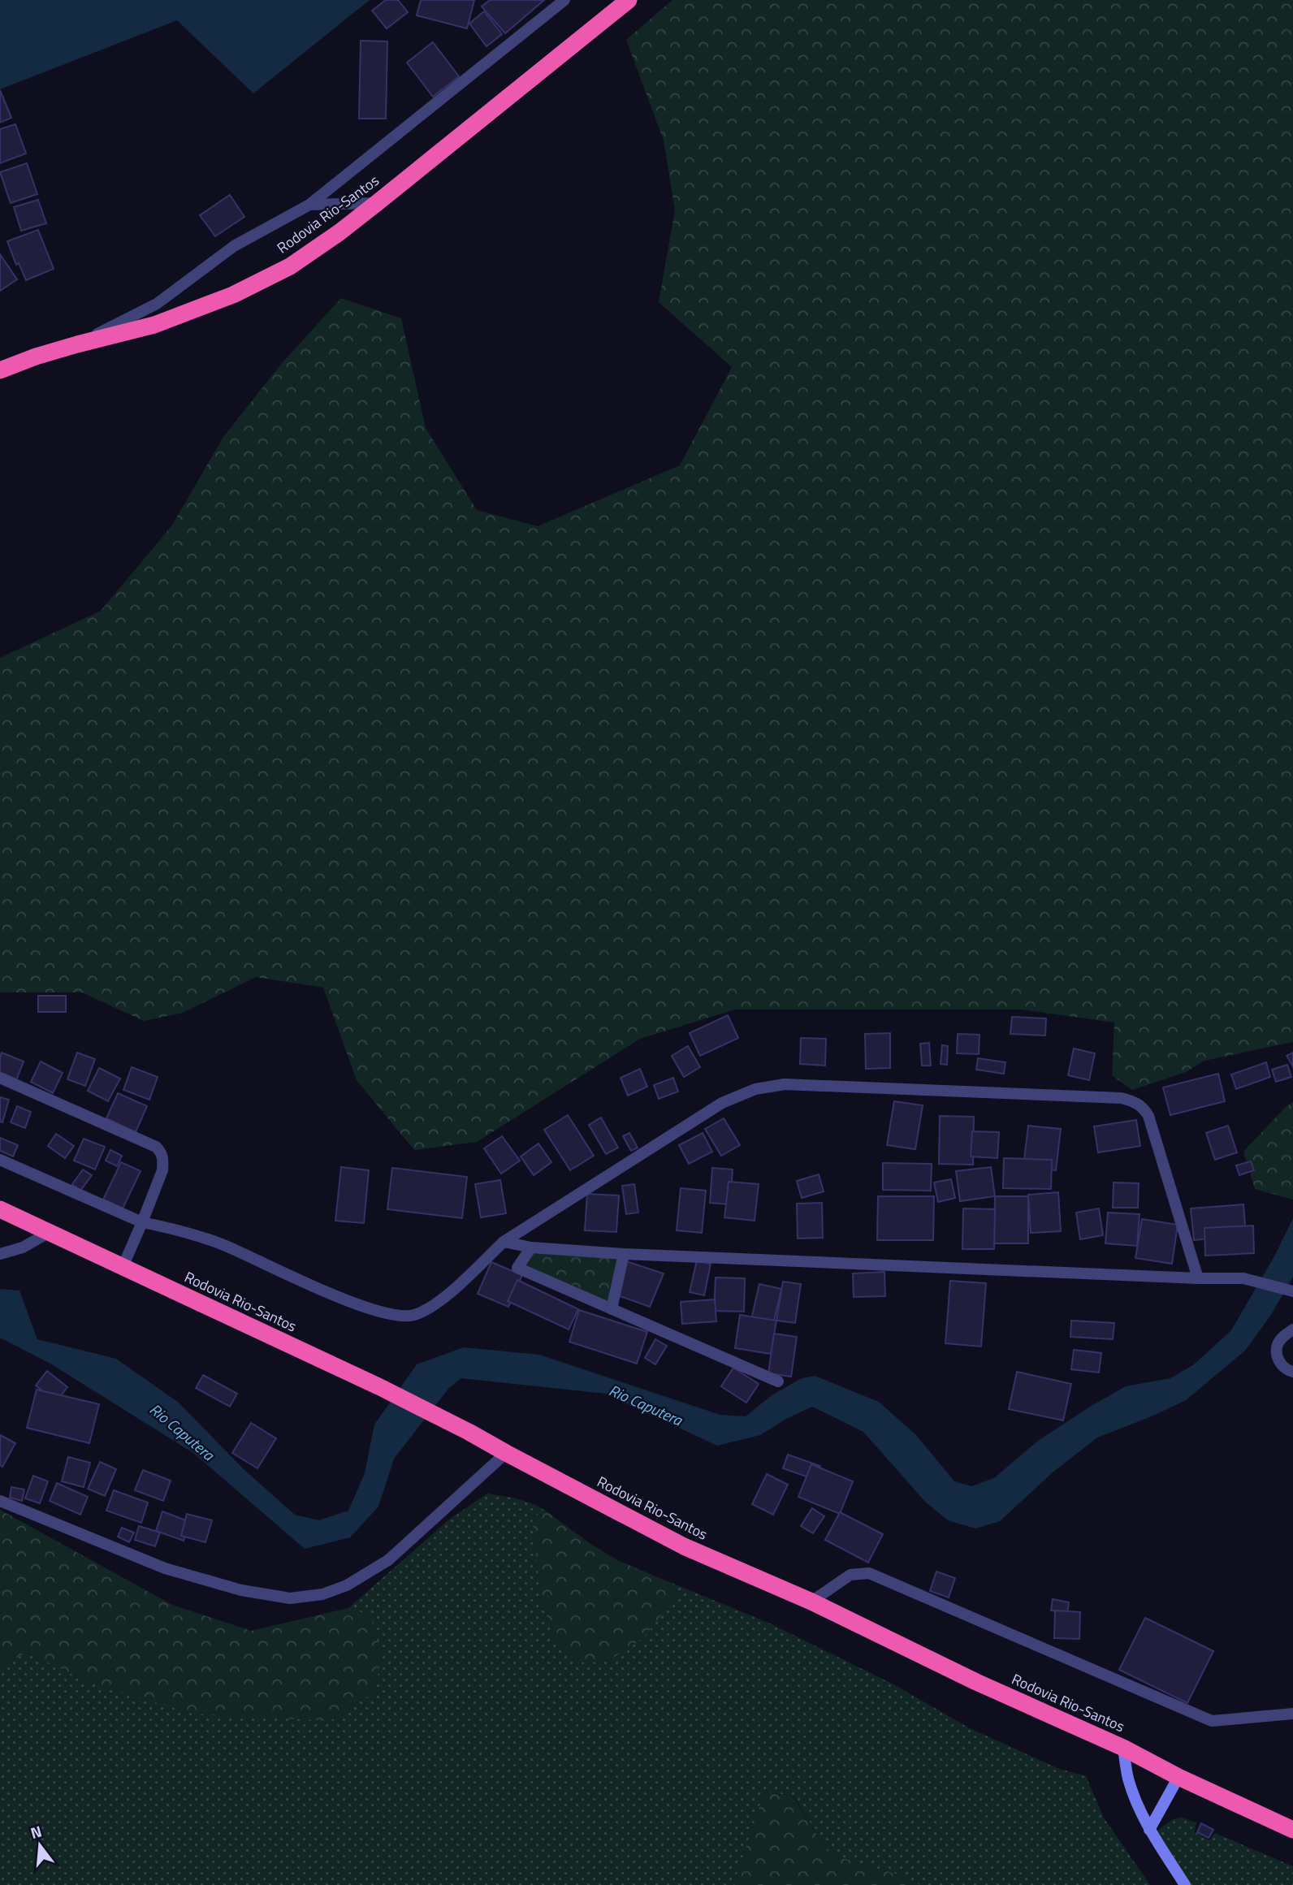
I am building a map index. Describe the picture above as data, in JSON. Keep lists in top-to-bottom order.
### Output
{
  "streets": {
    "highway": ["Rodovia Rio-Santos"]
  },
  "water": ["Rio Caputera"],
  "north": "top"
}
